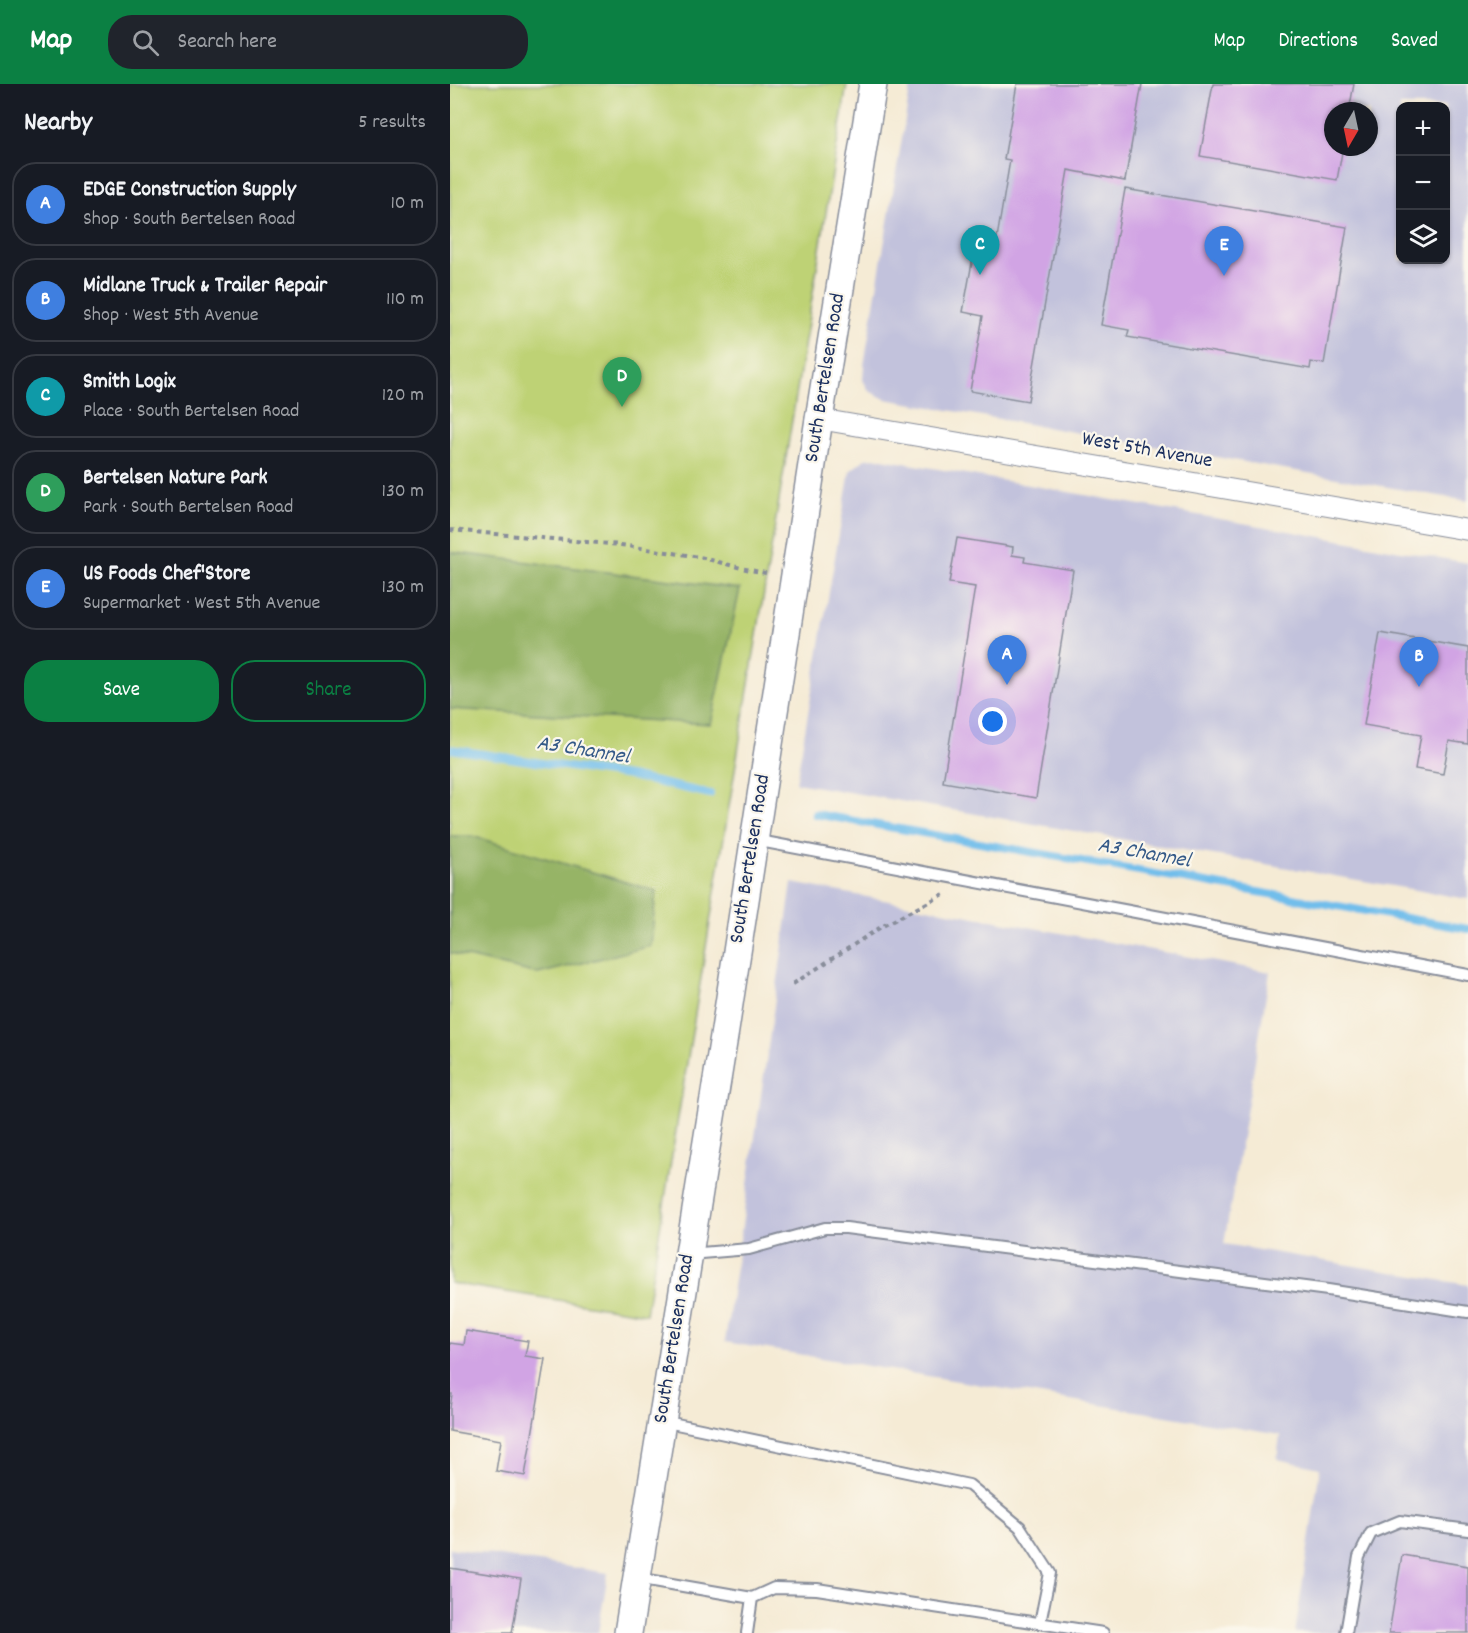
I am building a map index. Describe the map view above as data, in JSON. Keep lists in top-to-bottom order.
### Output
{
  "streets": {
    "street": ["South Bertelsen Road", "West 5th Avenue"]
  },
  "crossings": [
    ["South Bertelsen Road", "West 5th Avenue"]
  ],
  "water": ["A3 Channel"],
  "north": "bottom",
  "page": {
    "header": "Map",
    "search": "Search here",
    "nav": ["Map", "Directions", "Saved"],
    "heading": ["Nearby", "5 results"],
    "map_buttons": ["+", "−"],
    "list": [
      {
        "mark": "A",
        "name": "EDGE Construction Supply",
        "note": "Shop · South Bertelsen Road",
        "value": "10 m"
      },
      {
        "mark": "B",
        "name": "Midlane Truck & Trailer Repair",
        "note": "Shop · West 5th Avenue",
        "value": "110 m"
      },
      {
        "mark": "C",
        "name": "Smith Logix",
        "note": "Place · South Bertelsen Road",
        "value": "120 m"
      },
      {
        "mark": "D",
        "name": "Bertelsen Nature Park",
        "note": "Park · South Bertelsen Road",
        "value": "130 m"
      },
      {
        "mark": "E",
        "name": "US Foods Chef'Store",
        "note": "Supermarket · West 5th Avenue",
        "value": "130 m"
      }
    ],
    "pins": [
      "C",
      "E",
      "D",
      "A",
      "B"
    ],
    "buttons": ["Save", "Share"]
  }
}
